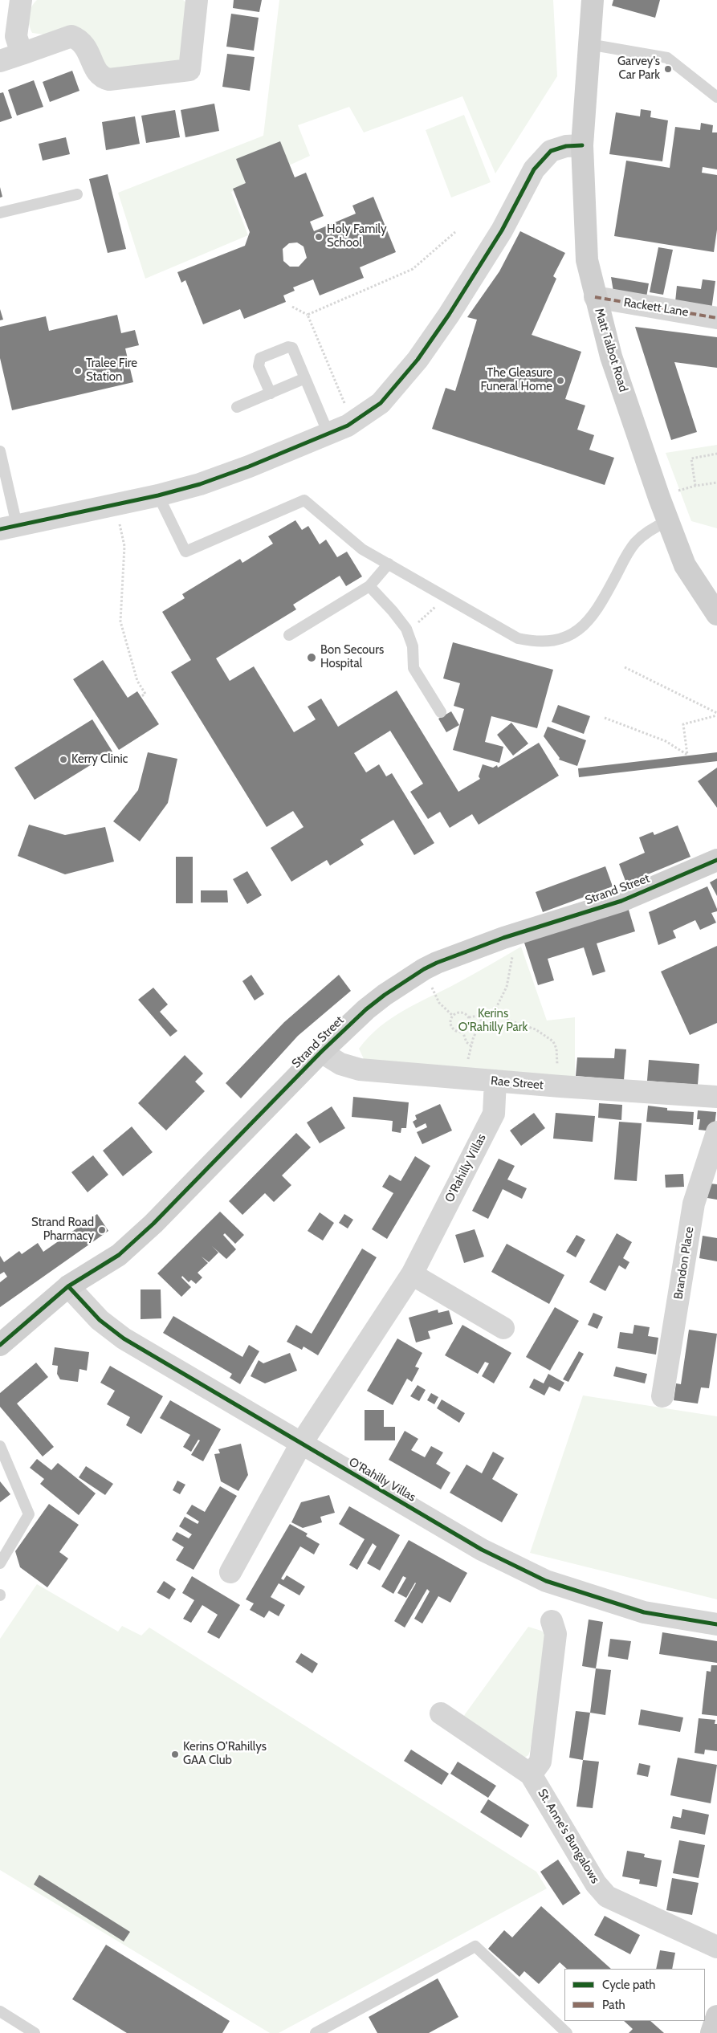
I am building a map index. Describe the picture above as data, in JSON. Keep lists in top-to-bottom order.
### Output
{
  "streets": {
    "street": [
      "Rackett Lane",
      "Matt Talbot Road",
      "Strand Street",
      "Rae Street",
      "O'Rahilly Villas",
      "Brandon Place",
      "St. Anne's Bungalows"
    ]
  },
  "crossings": [
    ["Rackett Lane", "Matt Talbot Road"],
    ["Strand Street", "Rae Street"],
    ["Strand Street", "O'Rahilly Villas"],
    ["Rae Street", "O'Rahilly Villas"]
  ],
  "parks": ["Kerins O'Rahilly Park"],
  "places": [
    "Garvey's Car Park",
    "Holy Family School",
    "Tralee Fire Station",
    "The Gleasure Funeral Home",
    "Bon Secours Hospital",
    "Kerry Clinic",
    "Strand Road Pharmacy",
    "Kerins O'Rahillys GAA Club"
  ],
  "legend": ["Cycle path", "Path"]
}
